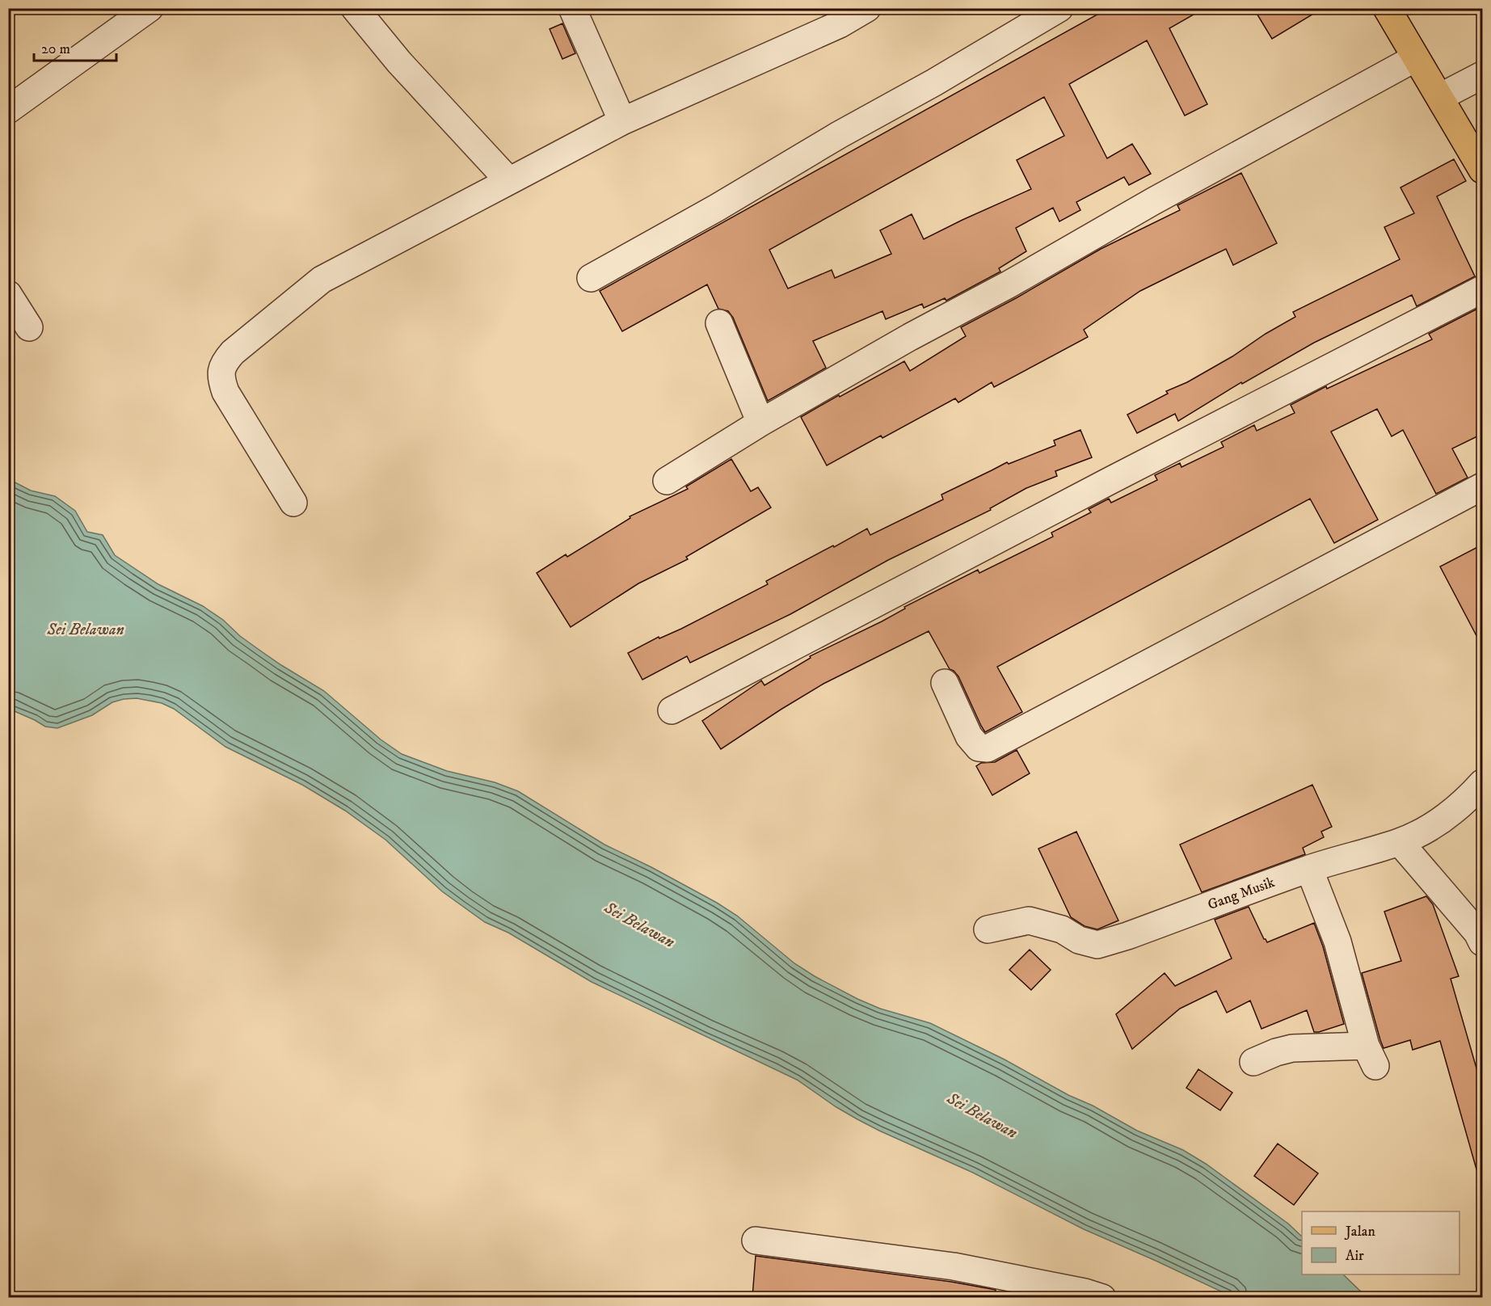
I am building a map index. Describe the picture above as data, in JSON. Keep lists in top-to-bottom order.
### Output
{
  "streets": {
    "street": ["Gang Musik"]
  },
  "water": ["Sei Belawan"],
  "legend": ["Jalan", "Air"],
  "scale_bar": "20 m"
}
